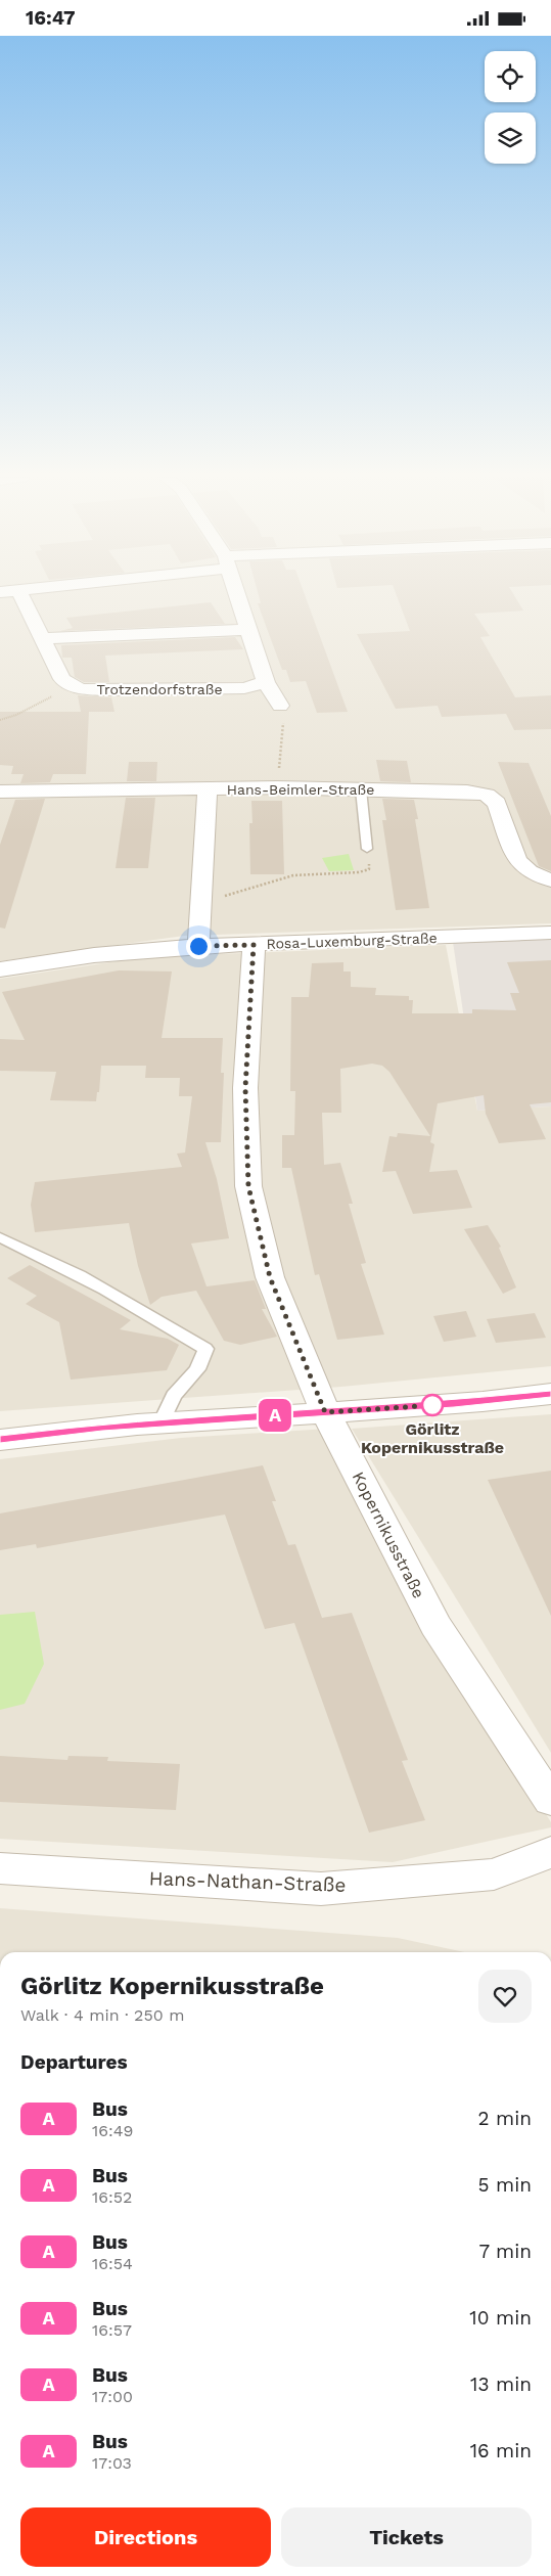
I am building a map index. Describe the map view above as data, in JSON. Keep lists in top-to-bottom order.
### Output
{
  "streets": {
    "street": [
      "Trotzendorfstraße",
      "Hans-Beimler-Straße",
      "Rosa-Luxemburg-Straße",
      "Kopernikusstraße",
      "Hans-Nathan-Straße"
    ]
  },
  "crossings": [
    ["Rosa-Luxemburg-Straße", "Kopernikusstraße"]
  ],
  "places": ["Görlitz Kopernikusstraße"],
  "lines": ["bus line A"],
  "page": {
    "status": "16:47",
    "on_map": "A",
    "heading": [
      ["Görlitz Kopernikusstraße", "Walk · 4 min · 250 m"],
      "Departures"
    ],
    "list": [
      {
        "mark": "A",
        "name": "Bus",
        "note": "16:49",
        "value": "2 min"
      },
      {
        "mark": "A",
        "name": "Bus",
        "note": "16:52",
        "value": "5 min"
      },
      {
        "mark": "A",
        "name": "Bus",
        "note": "16:54",
        "value": "7 min"
      },
      {
        "mark": "A",
        "name": "Bus",
        "note": "16:57",
        "value": "10 min"
      },
      {
        "mark": "A",
        "name": "Bus",
        "note": "17:00",
        "value": "13 min"
      },
      {
        "mark": "A",
        "name": "Bus",
        "note": "17:03",
        "value": "16 min"
      }
    ],
    "buttons": ["Directions", "Tickets"]
  }
}
